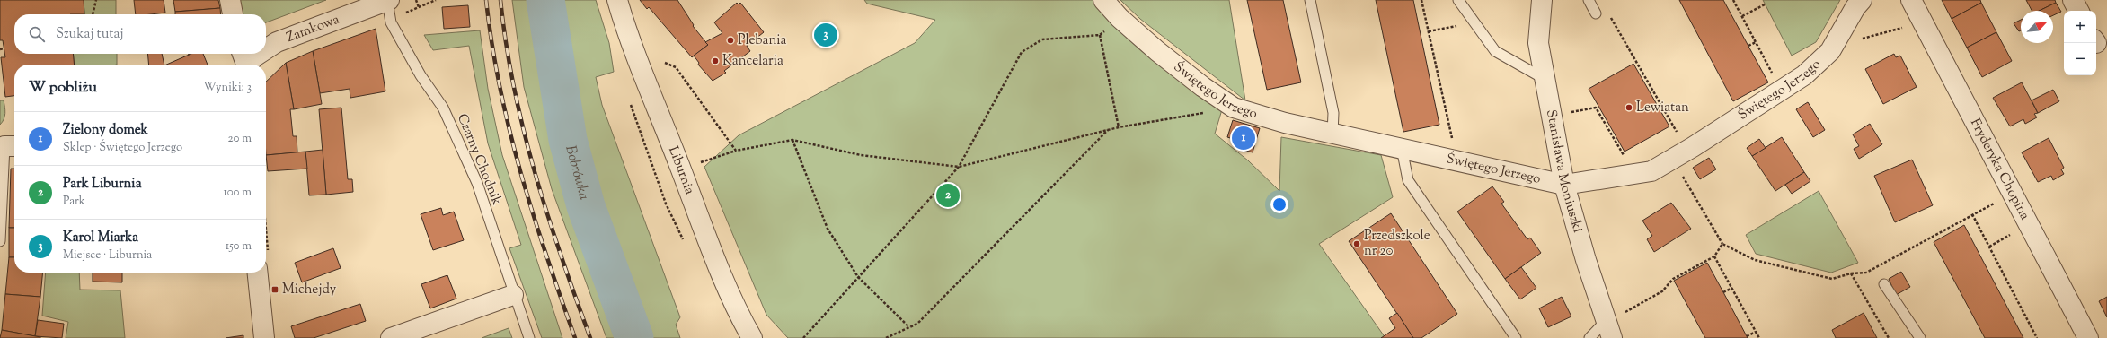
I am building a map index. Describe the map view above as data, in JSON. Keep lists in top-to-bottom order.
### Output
{
  "streets": {
    "street": [
      "Zamkowa",
      "Świętego Jerzego",
      "Fryderyka Chopina",
      "Liburnia",
      "Stanisława Moniuszki"
    ],
    "lane": ["Czarny Chodnik"]
  },
  "crossings": [
    ["Zamkowa", "Czarny Chodnik"],
    ["Świętego Jerzego", "Stanisława Moniuszki"]
  ],
  "water": ["Bobrówka"],
  "places": {
    "other": [
      "Plebania",
      "Kancelaria",
      "Lewiatan",
      "Przedszkole nr 20"
    ],
    "transit": ["Michejdy"]
  },
  "north": "top right",
  "page": {
    "map_buttons": ["+", "−"],
    "search": "Szukaj tutaj",
    "pins": ["3", "1", "2"],
    "heading": ["W pobliżu", "Wyniki: 3"],
    "list": [
      {
        "mark": "1",
        "name": "Zielony domek",
        "note": "Sklep · Świętego Jerzego",
        "value": "20 m"
      },
      {
        "mark": "2",
        "name": "Park Liburnia",
        "note": "Park",
        "value": "100 m"
      },
      {
        "mark": "3",
        "name": "Karol Miarka",
        "note": "Miejsce · Liburnia",
        "value": "150 m"
      }
    ]
  }
}
